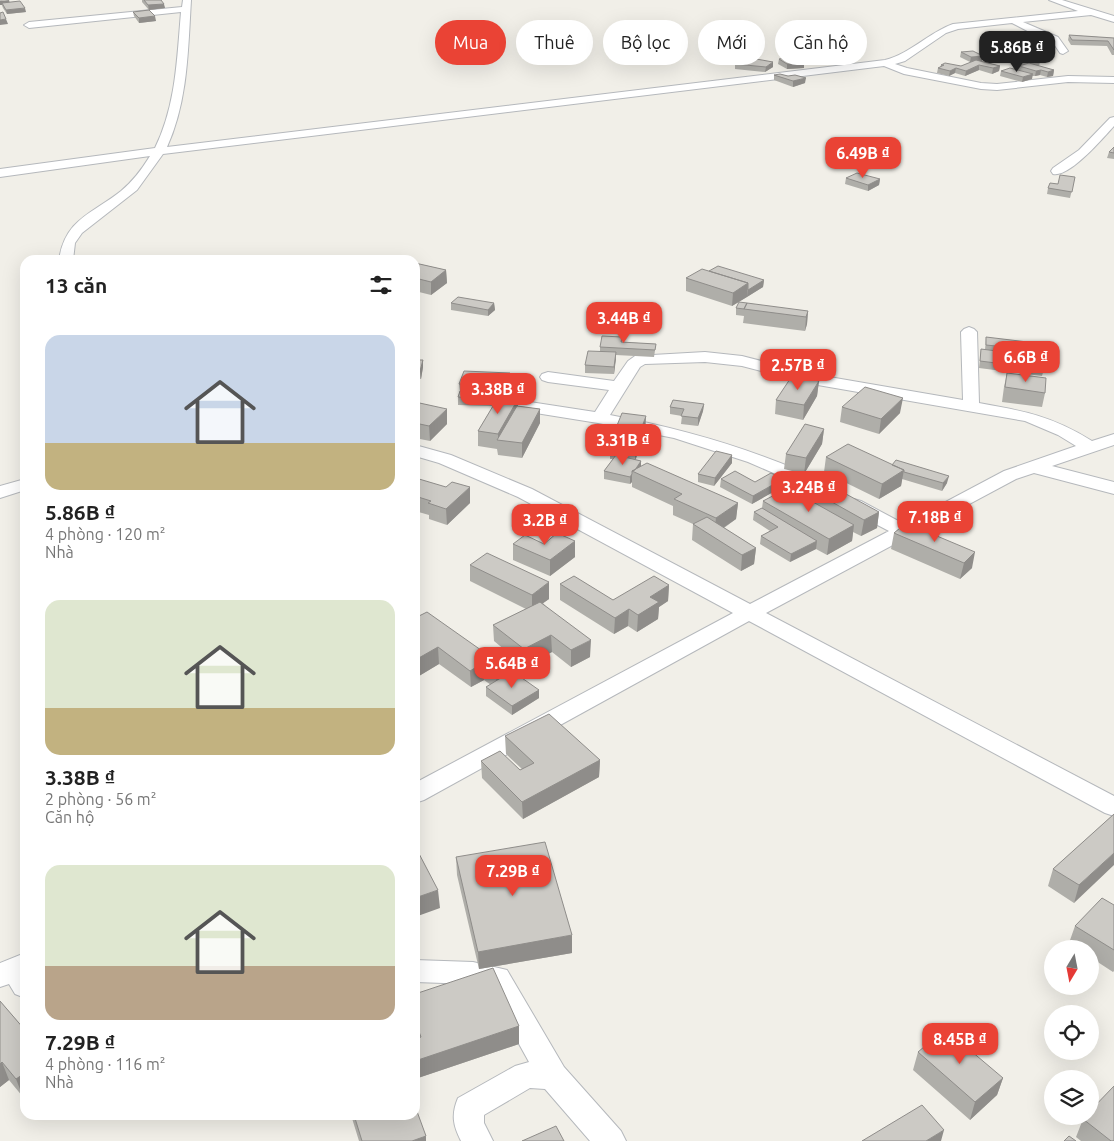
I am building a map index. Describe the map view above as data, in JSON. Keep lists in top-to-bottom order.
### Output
{
  "north": "bottom",
  "page": {
    "chip": [
      "Mua",
      "Thuê",
      "Bộ lọc",
      "Mới",
      "Căn hộ"
    ],
    "price": [
      "5.86B ₫",
      "6.49B ₫",
      "3.44B ₫",
      "6.6B ₫",
      "2.57B ₫",
      "3.38B ₫",
      "3.31B ₫",
      "3.24B ₫",
      "7.18B ₫",
      "3.2B ₫",
      "5.64B ₫",
      "7.29B ₫",
      "8.45B ₫"
    ],
    "heading": "13 căn",
    "list": [
      {
        "name": "5.86B ₫",
        "note": "4 phòng · 120 m² · Nhà"
      },
      {
        "name": "3.38B ₫",
        "note": "2 phòng · 56 m² · Căn hộ"
      },
      {
        "name": "7.29B ₫",
        "note": "4 phòng · 116 m² · Nhà"
      }
    ]
  }
}
